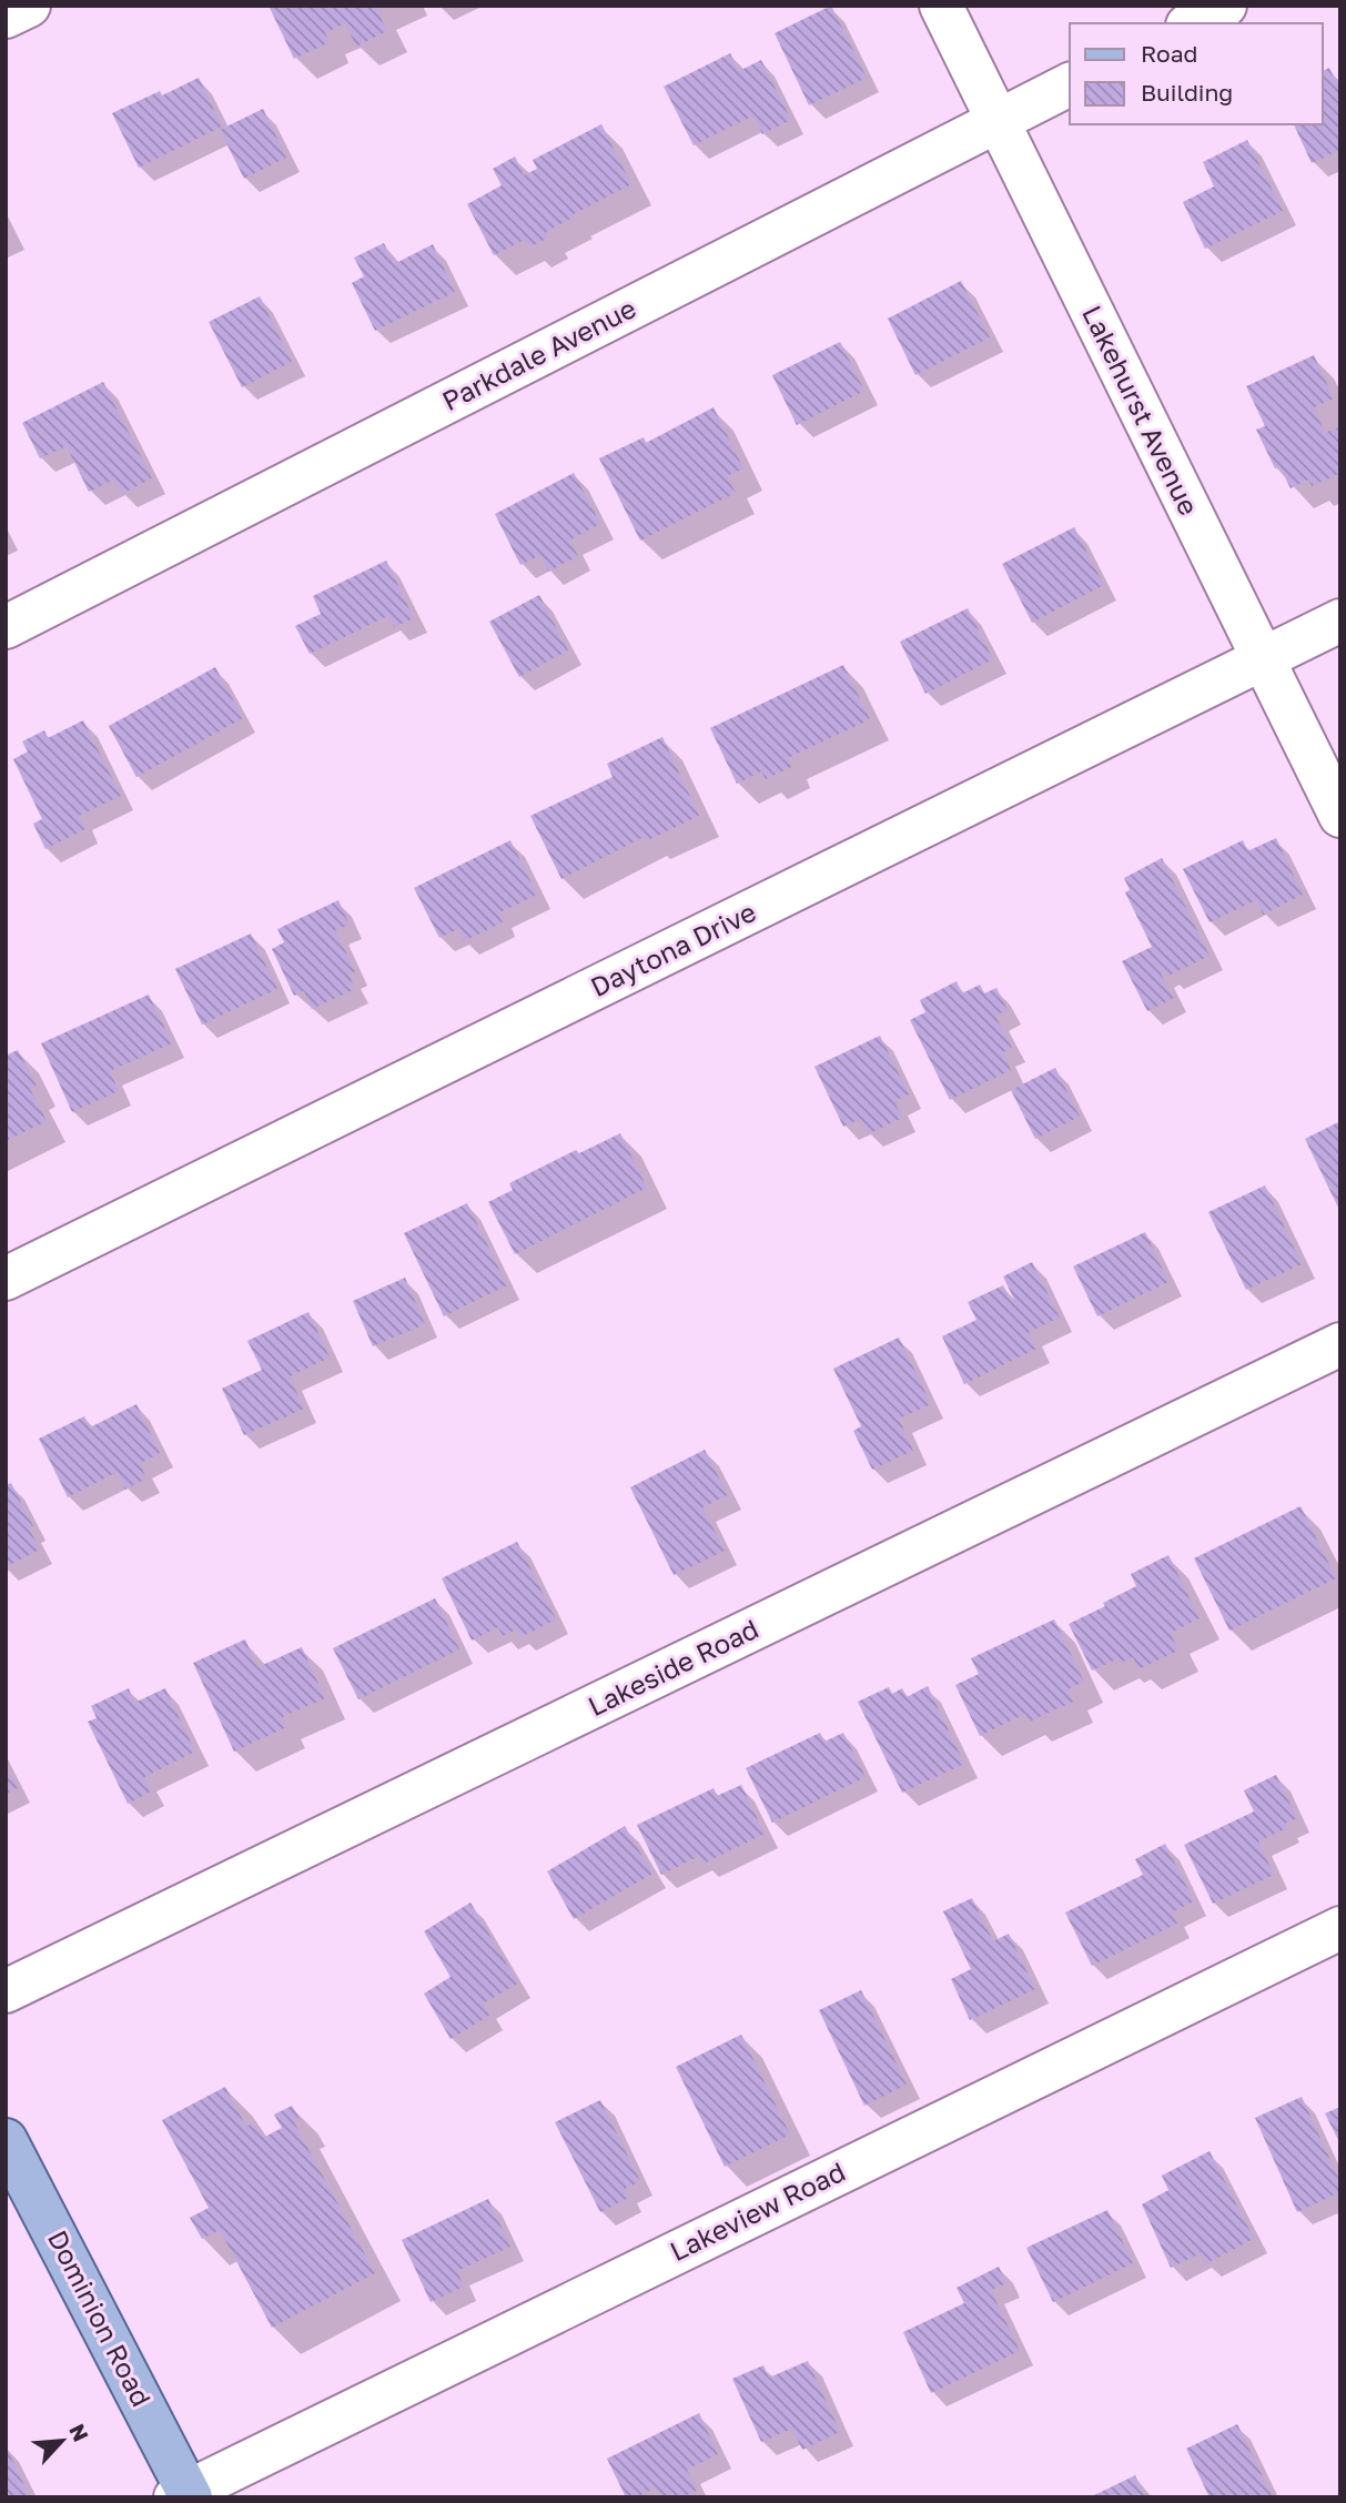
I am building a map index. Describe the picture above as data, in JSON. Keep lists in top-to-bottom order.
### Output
{
  "streets": {
    "main road": ["Dominion Road"],
    "street": [
      "Parkdale Avenue",
      "Lakehurst Avenue",
      "Daytona Drive",
      "Lakeside Road",
      "Lakeview Road"
    ]
  },
  "crossings": [
    ["Parkdale Avenue", "Lakehurst Avenue"],
    ["Lakehurst Avenue", "Daytona Drive"],
    ["Lakeview Road", "Dominion Road"]
  ],
  "legend": ["Road", "Building"],
  "north": "top right"
}
